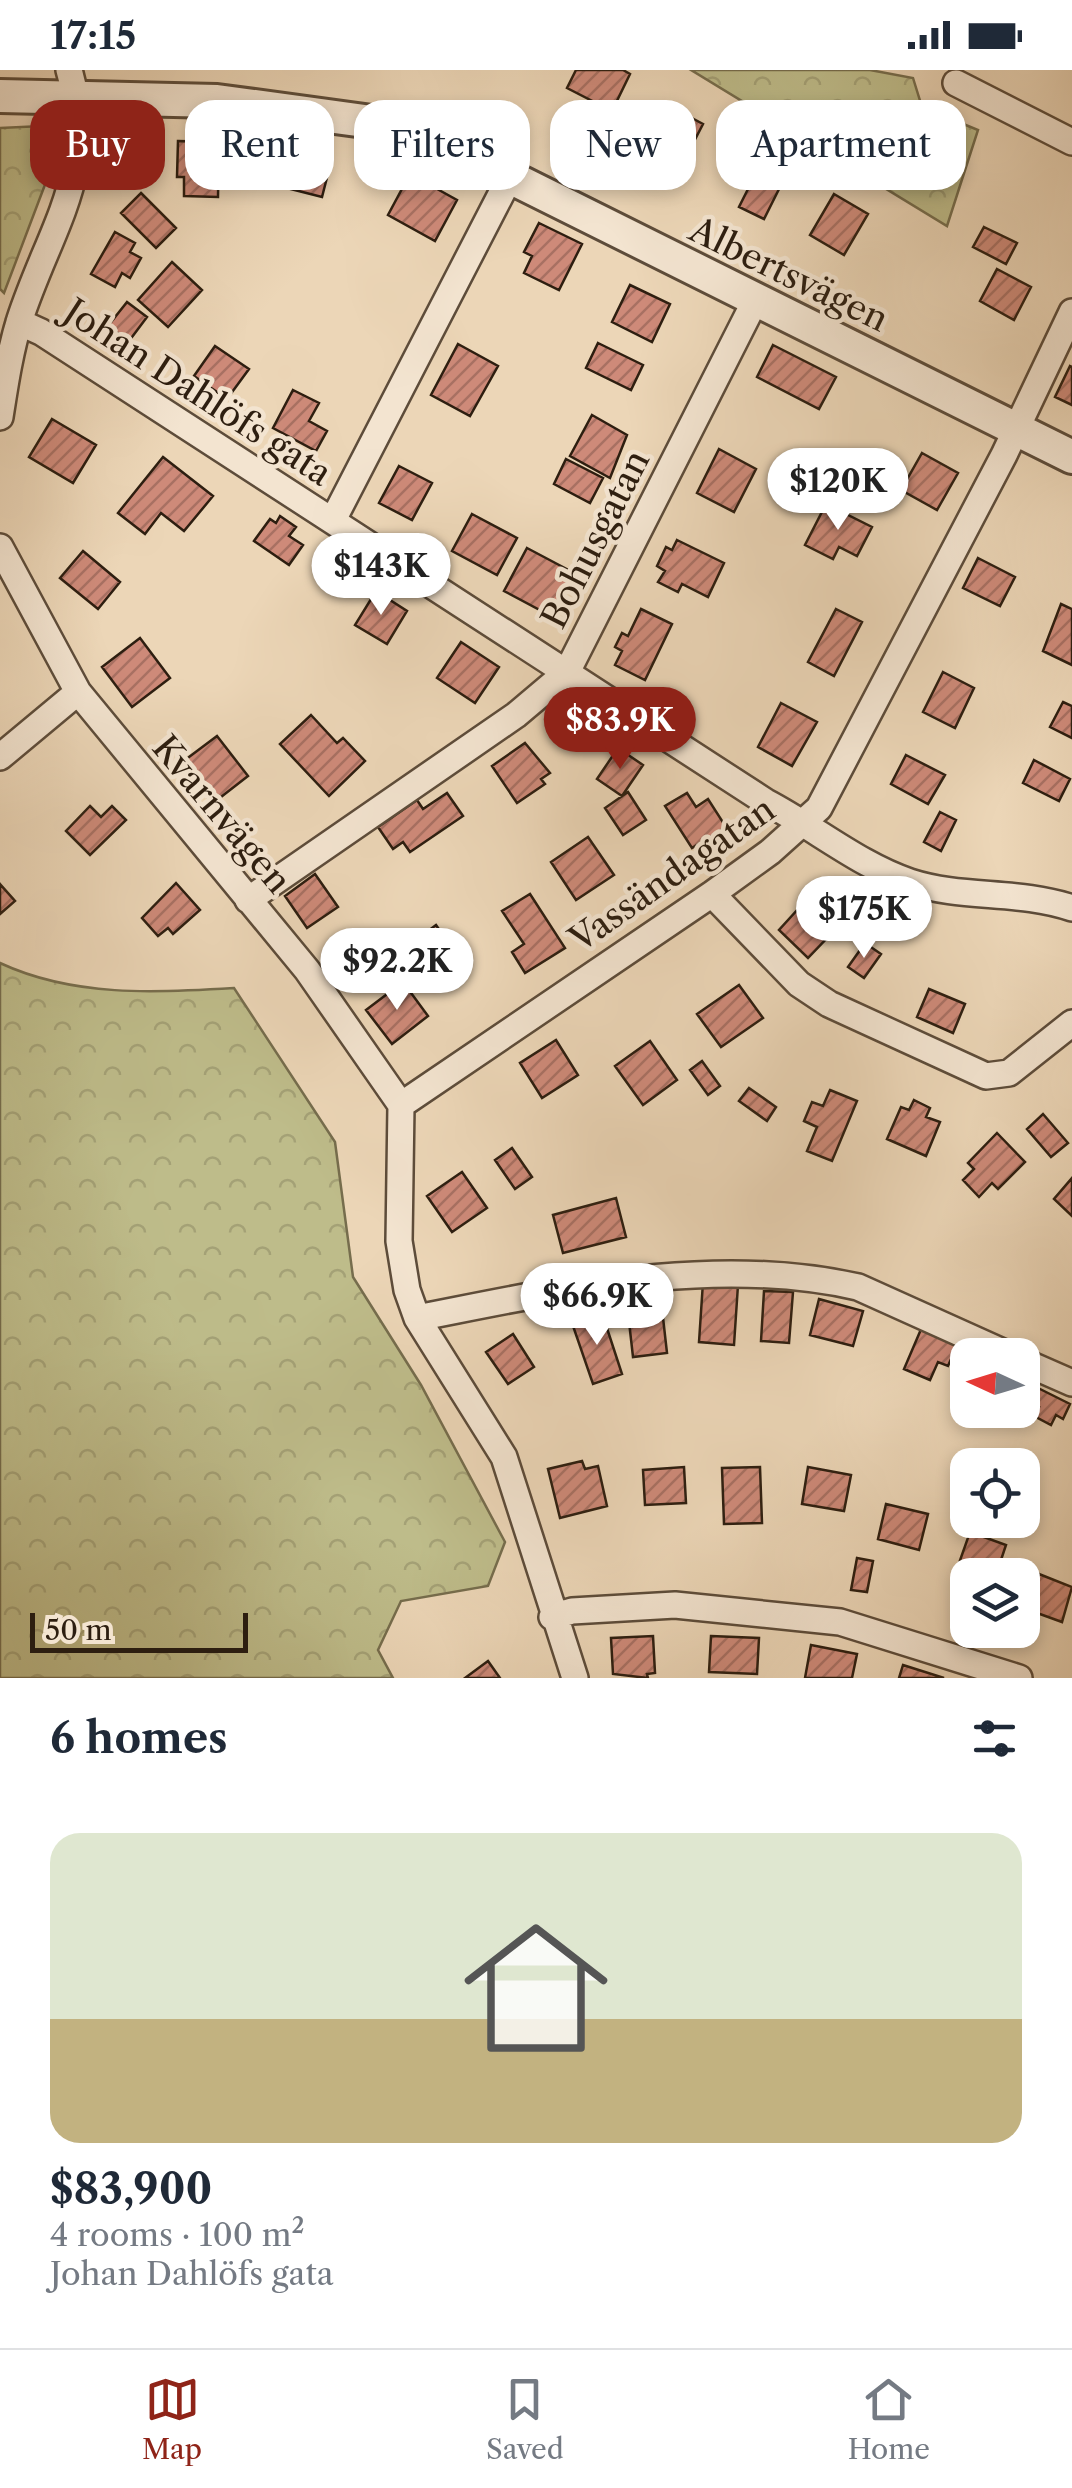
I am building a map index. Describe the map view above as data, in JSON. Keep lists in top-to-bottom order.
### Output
{
  "streets": {
    "street": [
      "Albertsvägen",
      "Johan Dahlöfs gata",
      "Bohusgatan",
      "Kvarnvägen",
      "Vassändagatan"
    ]
  },
  "crossings": [
    ["Albertsvägen", "Bohusgatan"],
    ["Albertsvägen", "Vassändagatan"],
    ["Johan Dahlöfs gata", "Bohusgatan"],
    ["Johan Dahlöfs gata", "Vassändagatan"],
    ["Bohusgatan", "Kvarnvägen"],
    ["Kvarnvägen", "Vassändagatan"]
  ],
  "scale_bar": "50 m",
  "north": "left",
  "page": {
    "status": "17:15",
    "chip": [
      "Buy",
      "Rent",
      "Filters",
      "New",
      "Apartment"
    ],
    "price": [
      "$120K",
      "$143K",
      "$83.9K",
      "$175K",
      "$92.2K",
      "$66.9K"
    ],
    "scale": "50 m",
    "heading": "6 homes",
    "list": [
      {
        "name": "$83,900",
        "note": "4 rooms · 100 m² · Johan Dahlöfs gata"
      }
    ],
    "tabs": ["Map", "Saved", "Home"]
  }
}
